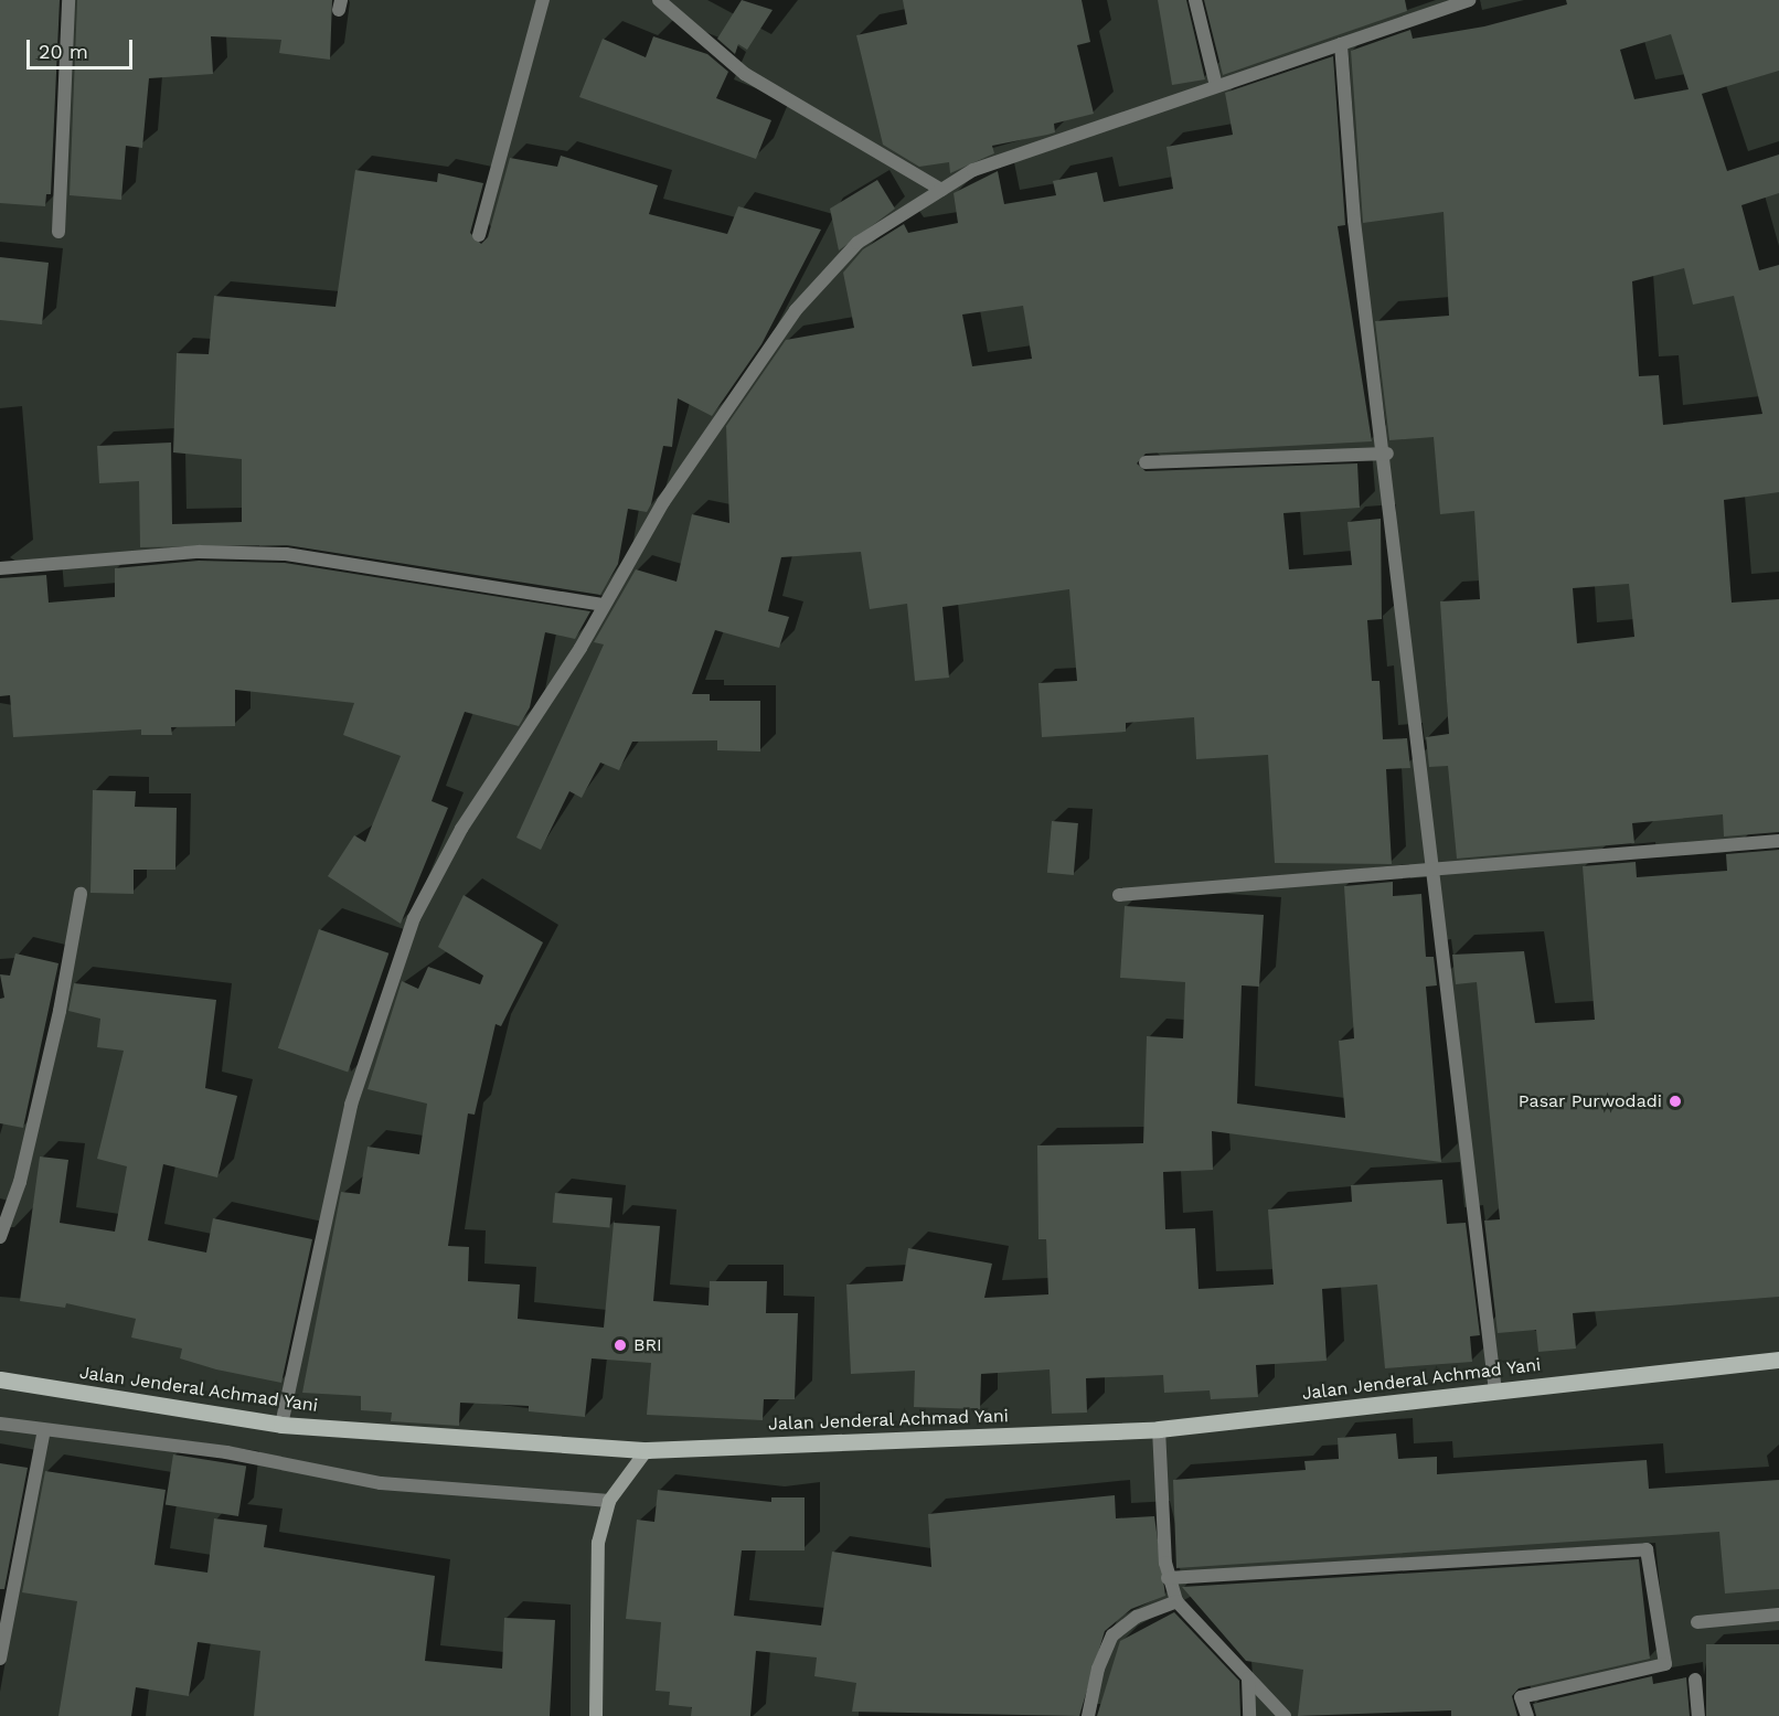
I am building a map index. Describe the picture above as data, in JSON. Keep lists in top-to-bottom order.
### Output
{
  "streets": {
    "main road": ["Jalan Jenderal Achmad Yani"]
  },
  "places": ["Pasar Purwodadi", "BRI"],
  "scale_bar": "20 m"
}
